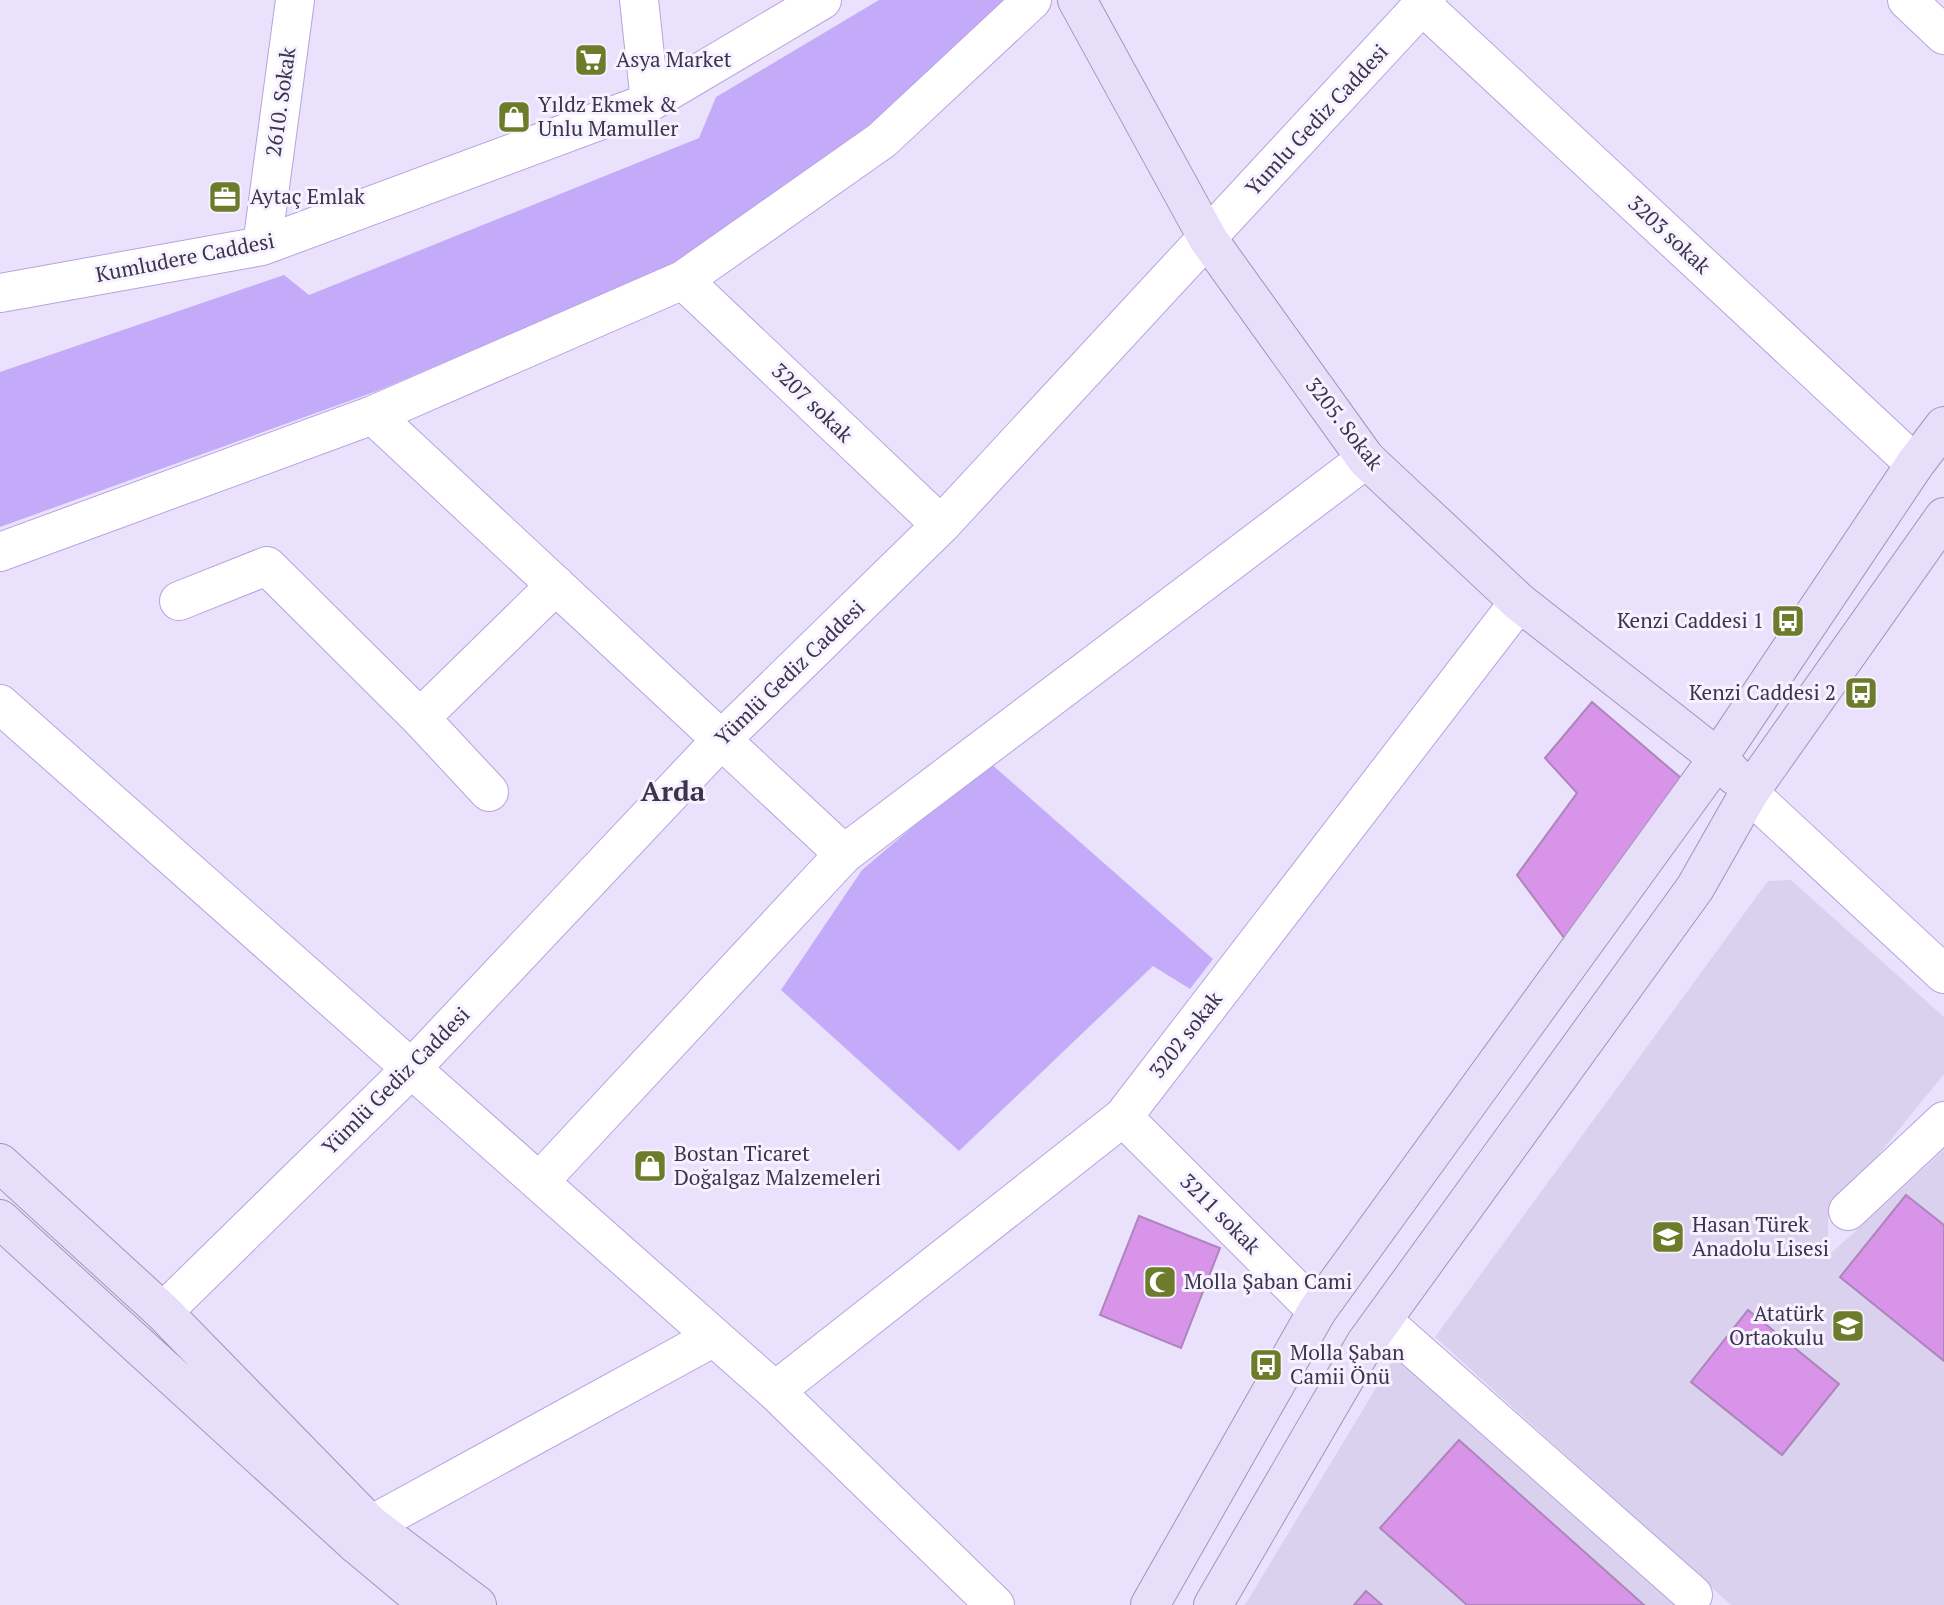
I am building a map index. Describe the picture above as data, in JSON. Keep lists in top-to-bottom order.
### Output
{
  "streets": {
    "main road": ["3205. Sokak"],
    "street": [
      "2610. Sokak",
      "Yumlu Gediz Caddesi",
      "3203 sokak",
      "Kumludere Caddesi",
      "3207 sokak",
      "Yümlü Gediz Caddesi",
      "3202 sokak",
      "3211 sokak"
    ]
  },
  "crossings": [
    ["2610. Sokak", "Kumludere Caddesi"],
    ["Yumlu Gediz Caddesi", "3203 sokak"],
    ["Yumlu Gediz Caddesi", "3205. Sokak"],
    ["Yumlu Gediz Caddesi", "Yümlü Gediz Caddesi"],
    ["3207 sokak", "Yümlü Gediz Caddesi"],
    ["3205. Sokak", "Yümlü Gediz Caddesi"],
    ["3205. Sokak", "3202 sokak"],
    ["3202 sokak", "3211 sokak"]
  ],
  "districts": ["Arda"],
  "places": {
    "supermarket": ["Asya Market"],
    "shop": ["Yıldz Ekmek & Unlu Mamuller", "Bostan Ticaret Doğalgaz Malzemeleri"],
    "office": ["Aytaç Emlak"],
    "bus stop": ["Kenzi Caddesi 1", "Kenzi Caddesi 2", "Molla Şaban Camii Önü"],
    "school or university": ["Hasan Türek Anadolu Lisesi", "Atatürk Ortaokulu"],
    "mosque": ["Molla Şaban Cami"]
  }
}
